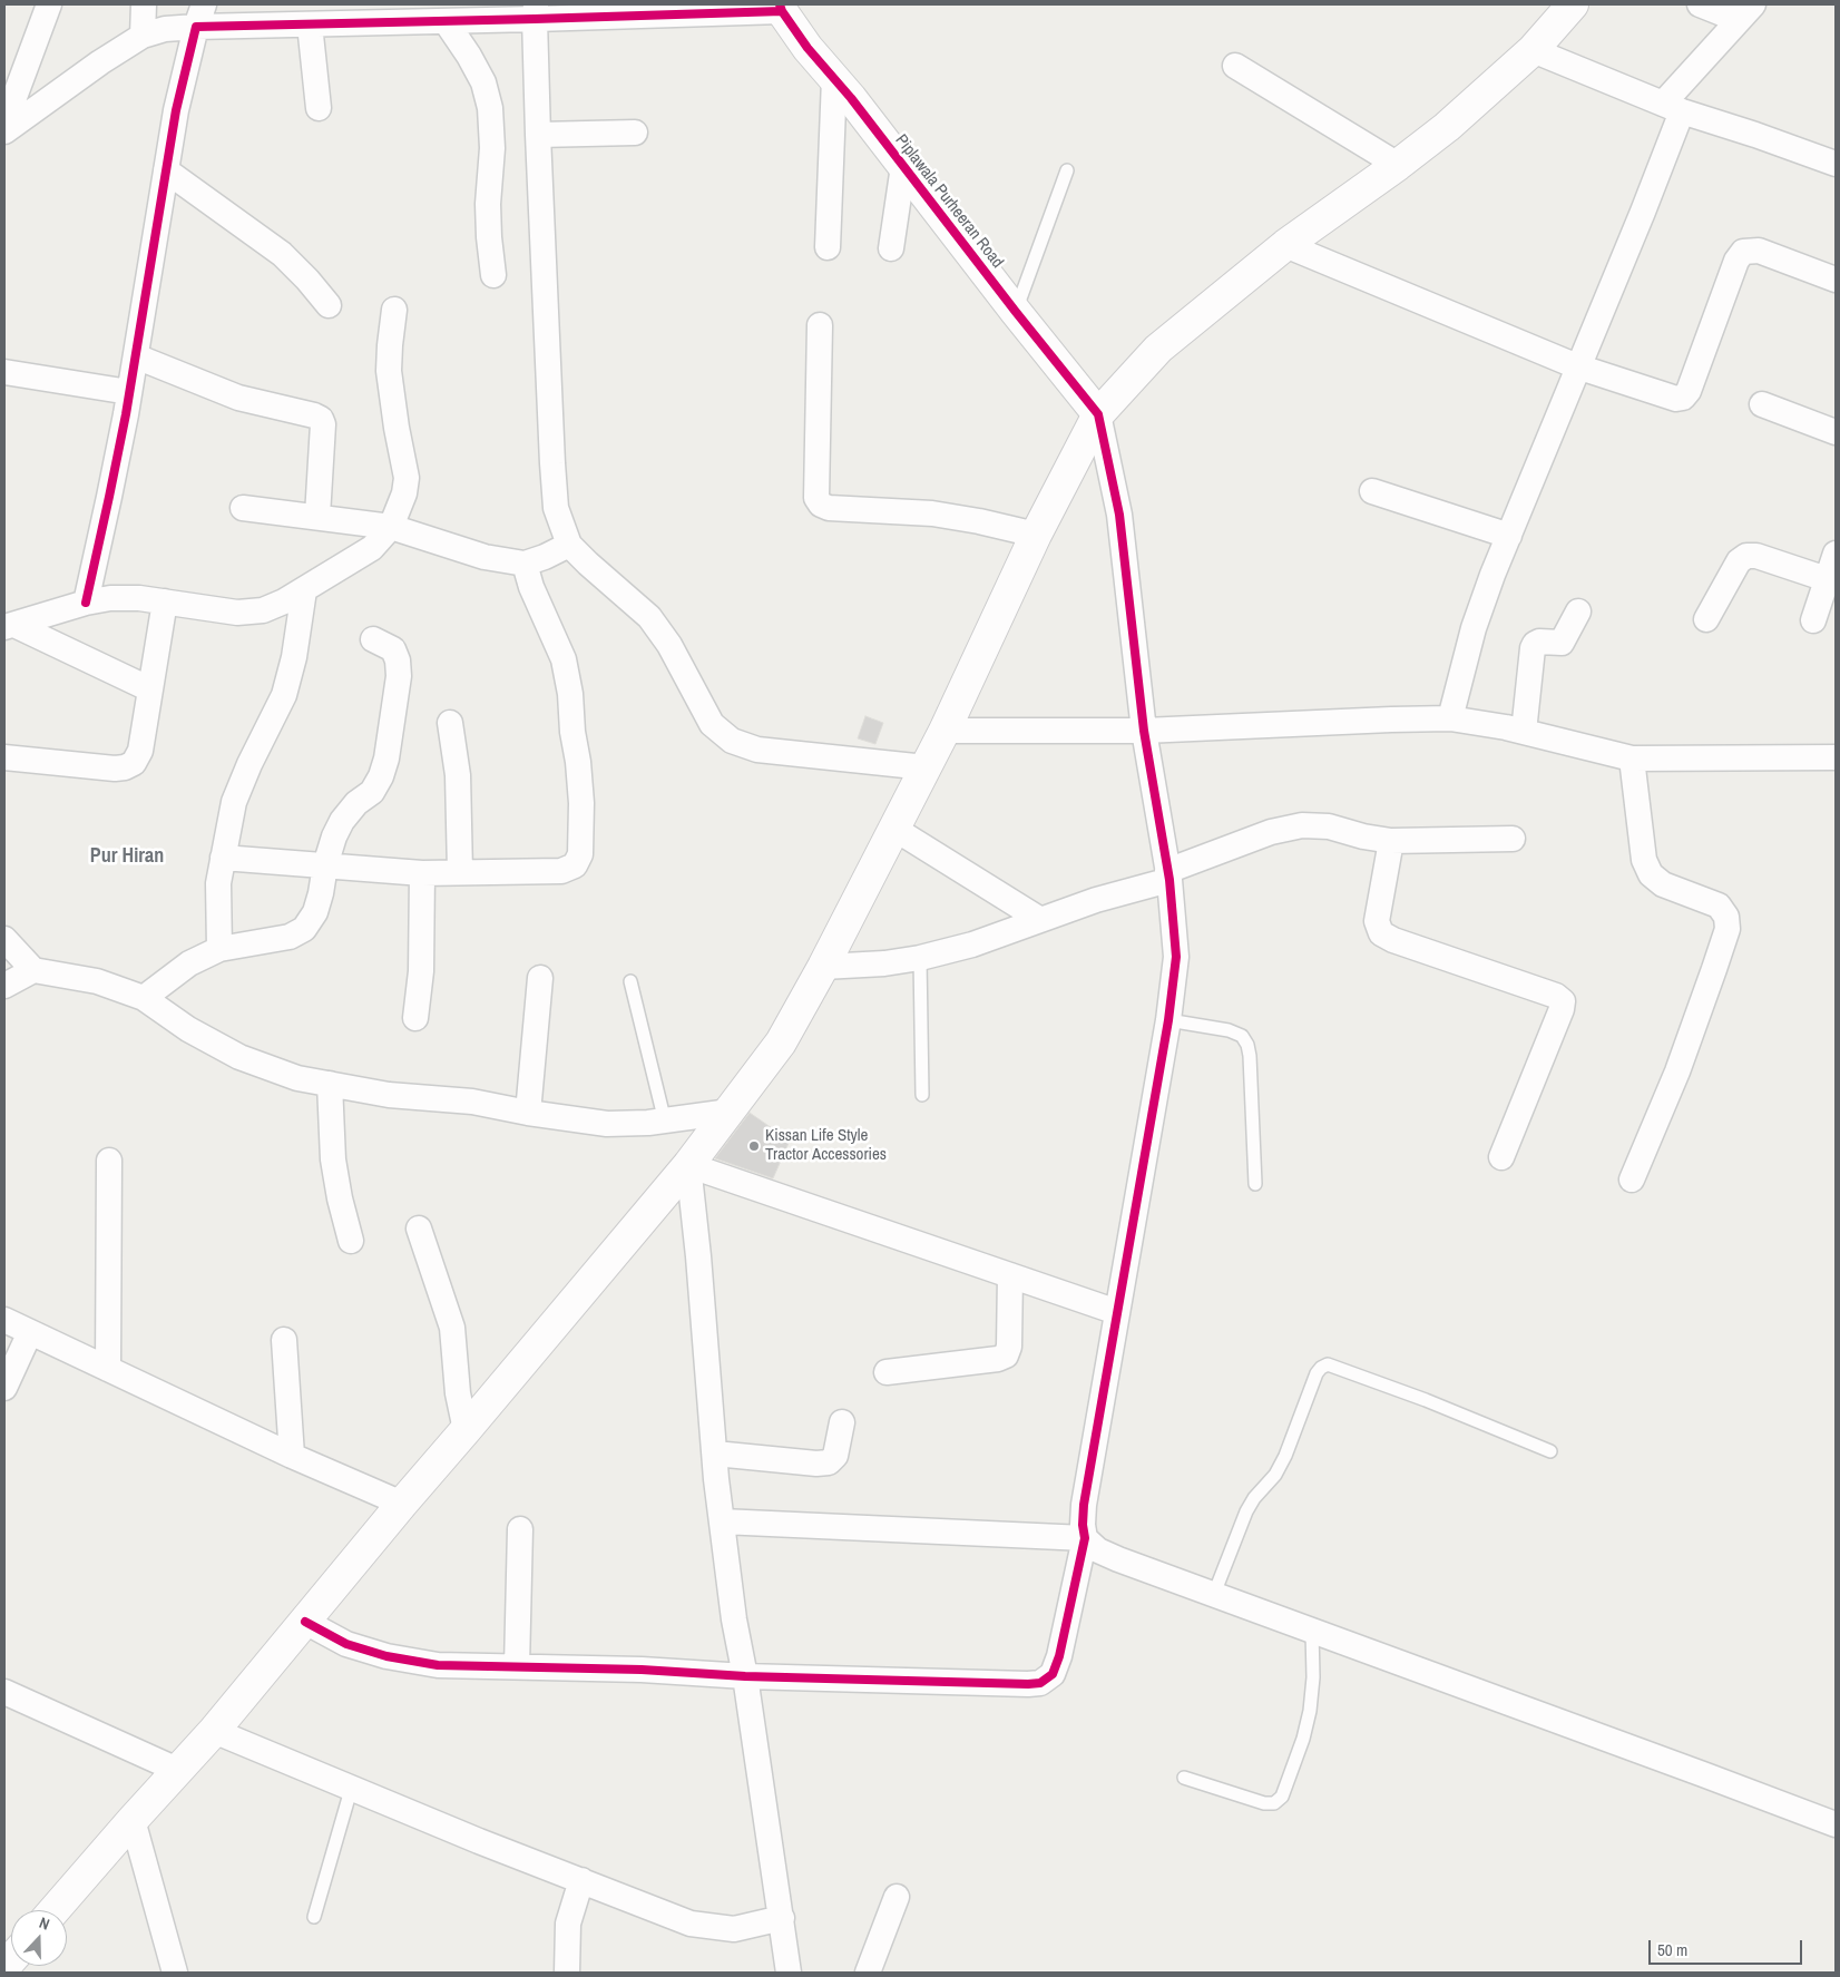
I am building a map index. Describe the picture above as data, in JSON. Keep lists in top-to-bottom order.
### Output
{
  "streets": {
    "main road": ["Piplawala Purheeran Road"]
  },
  "districts": ["Pur Hiran"],
  "places": ["Kissan Life Style Tractor Accessories"],
  "scale_bar": "50 m",
  "north": "top"
}
